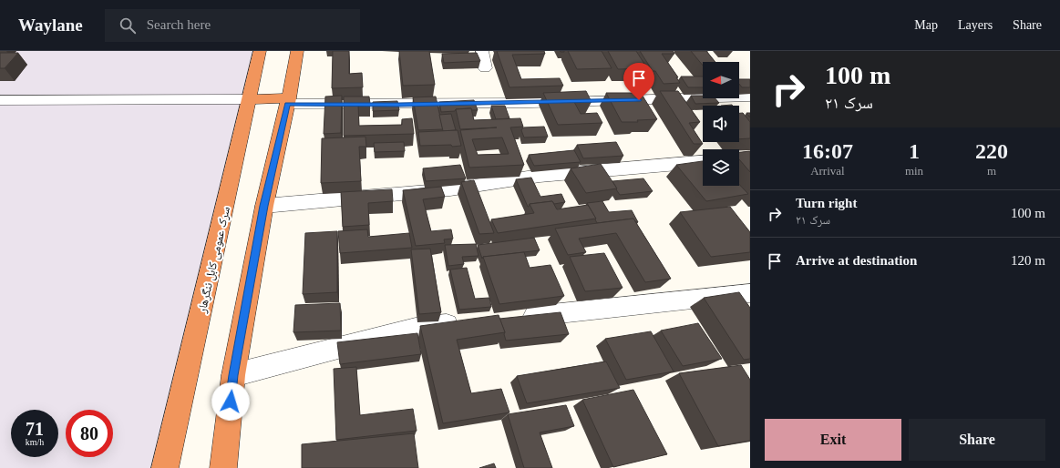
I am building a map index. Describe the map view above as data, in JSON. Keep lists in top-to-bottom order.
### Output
{
  "streets": {
    "highway": ["سرک عمومی کابل ننگرهار"]
  },
  "north": "left",
  "page": {
    "header": "Waylane",
    "search": "Search here",
    "nav": ["Map", "Layers", "Share"],
    "turn": ["100 m", "سرک ۲۱"],
    "eta": [
      "16:07",
      "Arrival",
      "1",
      "min",
      "220",
      "m"
    ],
    "list": [
      {
        "name": "Turn right",
        "note": "سرک ۲۱",
        "value": "100 m"
      },
      {
        "name": "Arrive at destination",
        "value": "120 m"
      }
    ],
    "speed": "71 km/h",
    "limit": "80",
    "buttons": ["Exit", "Share"]
  }
}
